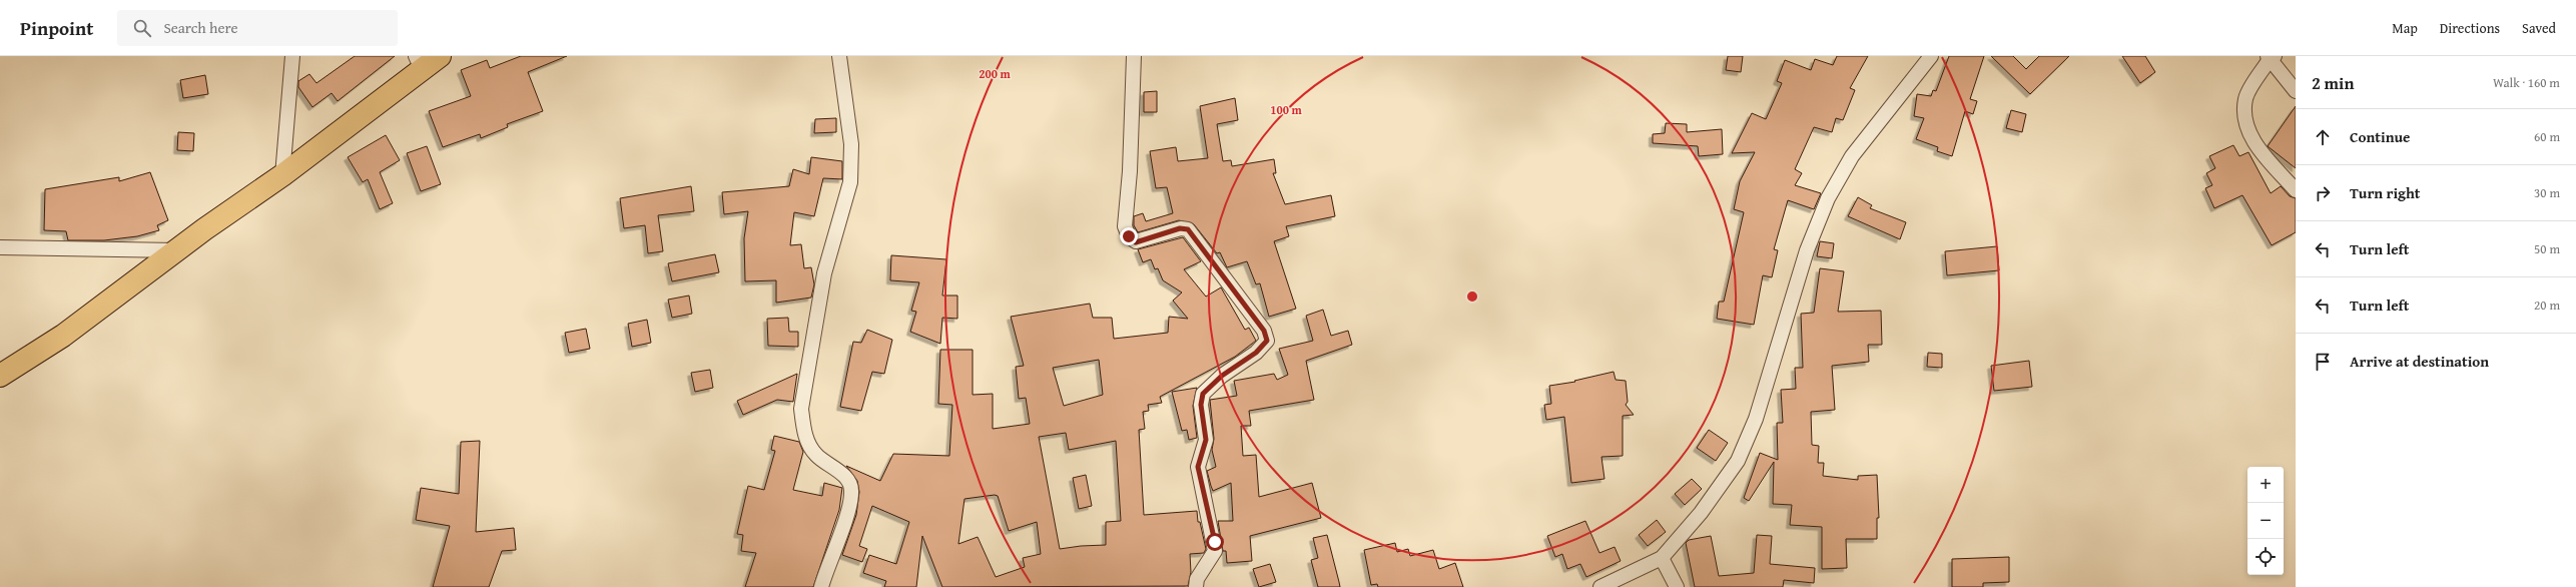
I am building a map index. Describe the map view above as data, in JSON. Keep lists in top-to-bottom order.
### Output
{
  "page": {
    "header": "Pinpoint",
    "search": "Search here",
    "nav": ["Map", "Directions", "Saved"],
    "heading": ["2 min", "Walk · 160 m"],
    "list": [
      ["Continue", "60 m"],
      ["Turn right", "30 m"],
      ["Turn left", "50 m"],
      ["Turn left", "20 m"],
      "Arrive at destination"
    ],
    "map_buttons": ["+", "−"]
  },
  "rings": ["200 m", "100 m"]
}
